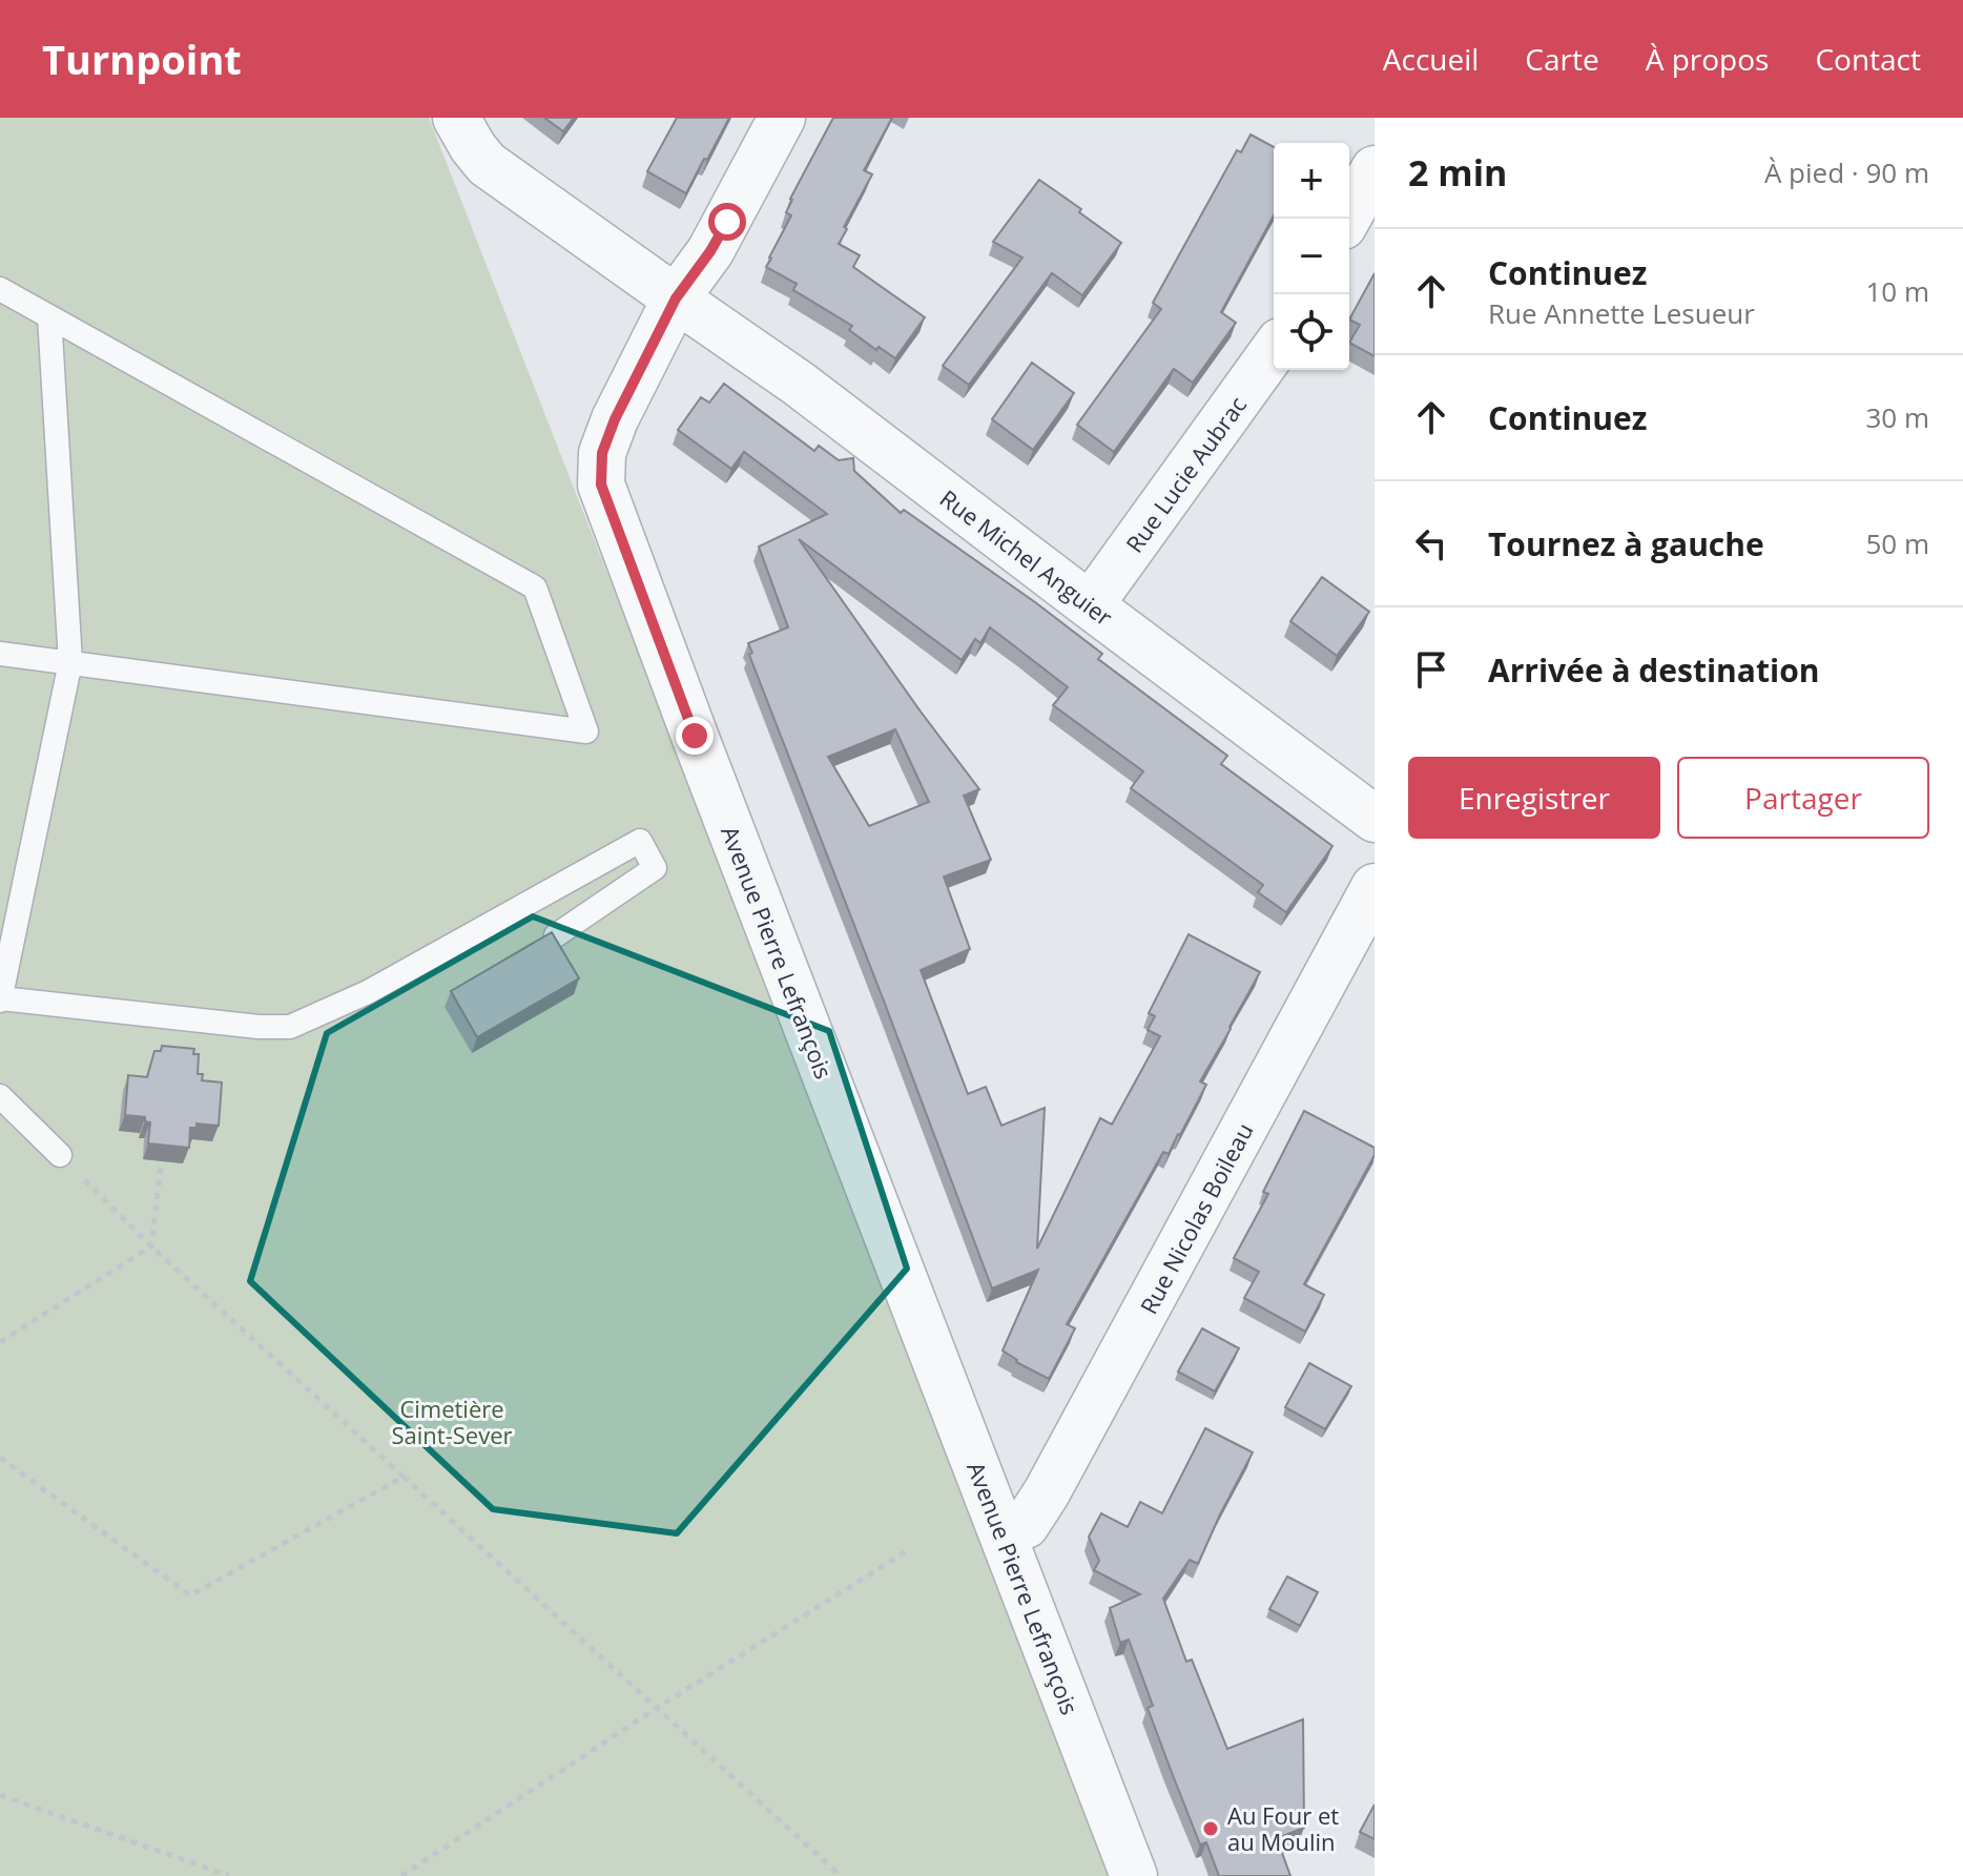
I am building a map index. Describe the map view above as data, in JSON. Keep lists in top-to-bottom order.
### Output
{
  "streets": {
    "street": [
      "Rue Lucie Aubrac",
      "Rue Michel Anguier",
      "Avenue Pierre Lefrançois",
      "Rue Nicolas Boileau"
    ]
  },
  "crossings": [
    ["Rue Lucie Aubrac", "Rue Michel Anguier"],
    ["Rue Michel Anguier", "Avenue Pierre Lefrançois"],
    ["Avenue Pierre Lefrançois", "Rue Nicolas Boileau"]
  ],
  "parks": ["Cimetière Saint-Sever"],
  "places": ["Au Four et au Moulin"],
  "page": {
    "header": "Turnpoint",
    "nav": [
      "Accueil",
      "Carte",
      "À propos",
      "Contact"
    ],
    "heading": ["2 min", "À pied · 90 m"],
    "map_buttons": ["+", "−"],
    "list": [
      ["Continuez", "Rue Annette Lesueur", "10 m"],
      ["Continuez", "30 m"],
      ["Tournez à gauche", "50 m"],
      "Arrivée à destination"
    ],
    "buttons": ["Enregistrer", "Partager"]
  }
}
